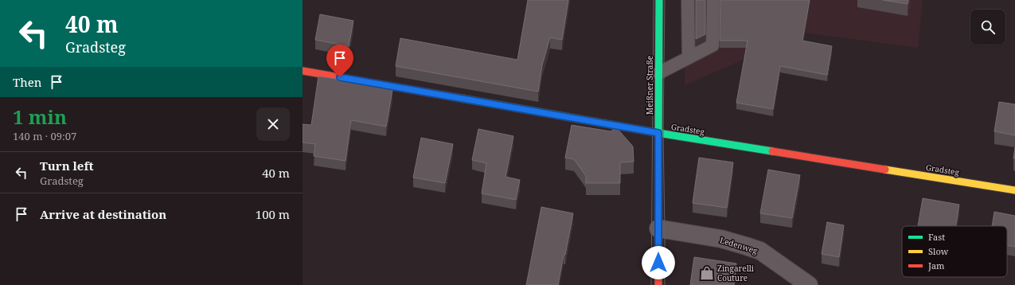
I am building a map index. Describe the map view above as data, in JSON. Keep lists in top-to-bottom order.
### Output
{
  "streets": {
    "street": ["Meißner Straße", "Gradsteg", "Ledenweg"]
  },
  "crossings": [
    ["Meißner Straße", "Gradsteg"],
    ["Meißner Straße", "Ledenweg"]
  ],
  "places": {
    "shop": ["Zingarelli Couture"]
  },
  "legend": ["Fast", "Slow", "Jam"],
  "page": {
    "turn": ["40 m", "Gradsteg"],
    "then": "Then",
    "heading": ["1 min", "140 m · 09:07"],
    "list": [
      {
        "name": "Turn left",
        "note": "Gradsteg",
        "value": "40 m"
      },
      {
        "name": "Arrive at destination",
        "value": "100 m"
      }
    ]
  }
}
